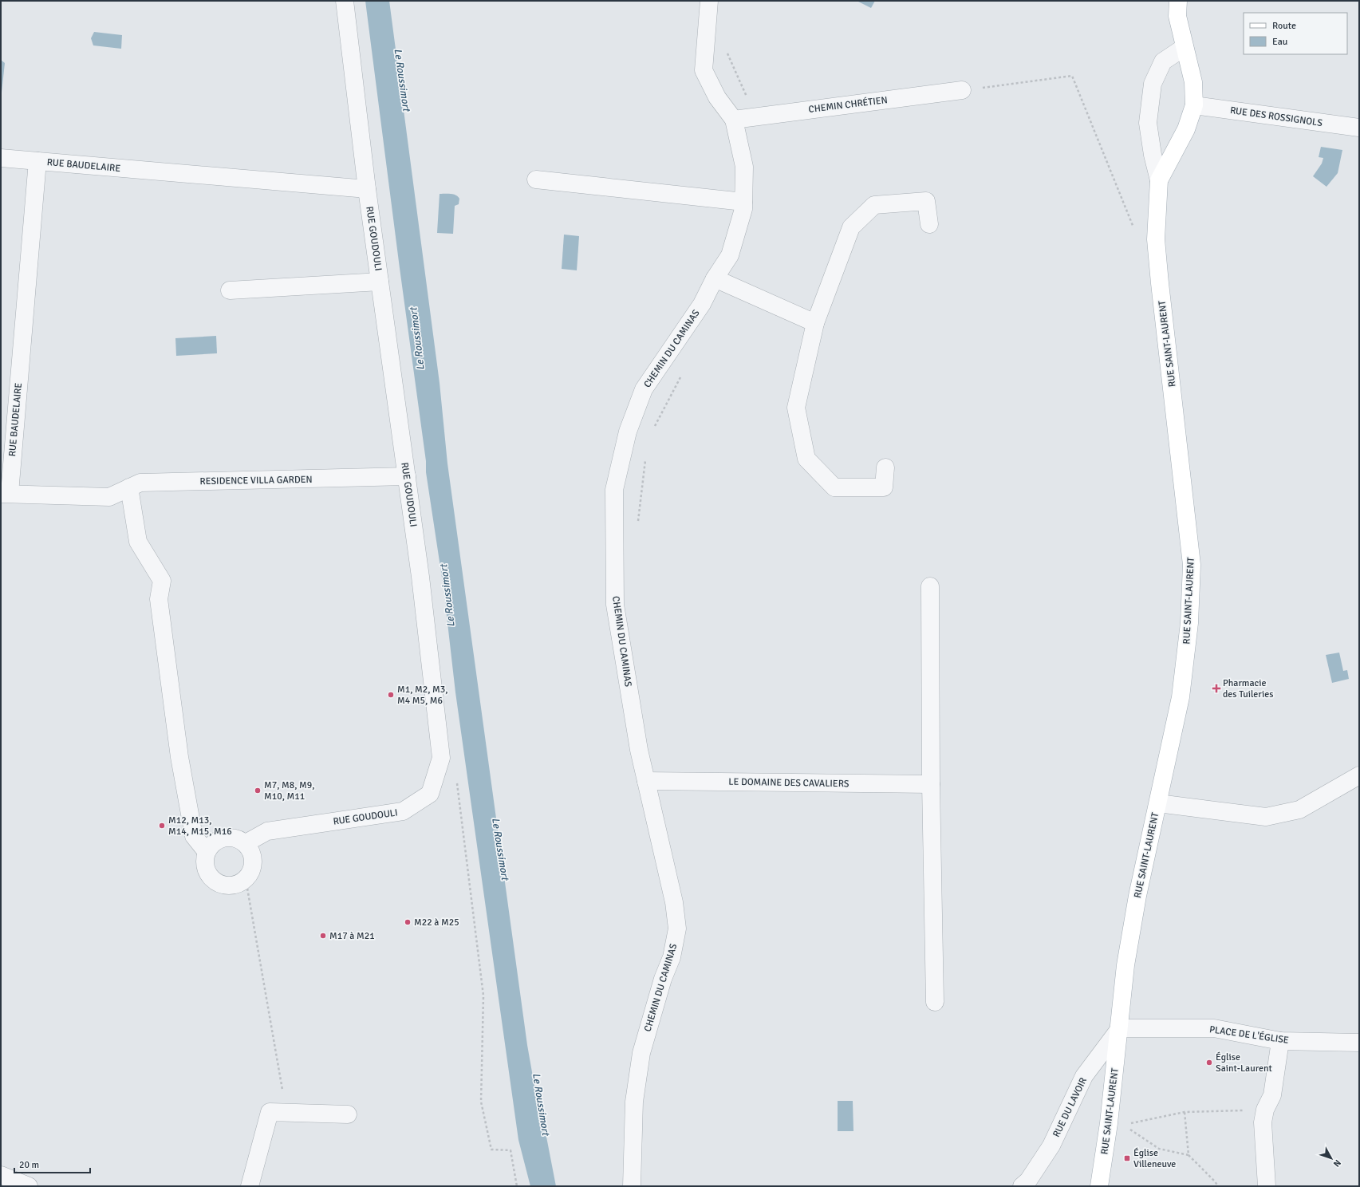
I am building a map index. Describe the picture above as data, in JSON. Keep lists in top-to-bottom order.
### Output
{
  "streets": {
    "main road": ["RUE SAINT-LAURENT"],
    "street": [
      "CHEMIN CHRÉTIEN",
      "RUE DES ROSSIGNOLS",
      "RUE BAUDELAIRE",
      "RUE GOUDOULI",
      "CHEMIN DU CAMINAS",
      "RESIDENCE VILLA GARDEN",
      "LE DOMAINE DES CAVALIERS",
      "PLACE DE L'ÉGLISE",
      "RUE DU LAVOIR"
    ]
  },
  "crossings": [
    ["CHEMIN CHRÉTIEN", "CHEMIN DU CAMINAS"],
    ["RUE DES ROSSIGNOLS", "RUE SAINT-LAURENT"],
    ["RUE BAUDELAIRE", "RUE GOUDOULI"],
    ["RUE BAUDELAIRE", "RESIDENCE VILLA GARDEN"],
    ["RUE GOUDOULI", "RESIDENCE VILLA GARDEN"],
    ["RUE SAINT-LAURENT", "PLACE DE L'ÉGLISE"],
    ["RUE SAINT-LAURENT", "RUE DU LAVOIR"],
    ["CHEMIN DU CAMINAS", "LE DOMAINE DES CAVALIERS"],
    ["PLACE DE L'ÉGLISE", "RUE DU LAVOIR"]
  ],
  "water": ["Le Roussimort"],
  "places": {
    "health": ["Pharmacie des Tuileries"],
    "other": [
      "M1, M2, M3, M4 M5, M6",
      "M7, M8, M9, M10, M11",
      "M12, M13, M14, M15, M16",
      "M22 à M25",
      "M17 à M21",
      "Église Saint-Laurent"
    ],
    "transit": ["Église Villeneuve"]
  },
  "legend": ["Route", "Eau"],
  "scale_bar": "20 m",
  "north": "bottom right"
}
